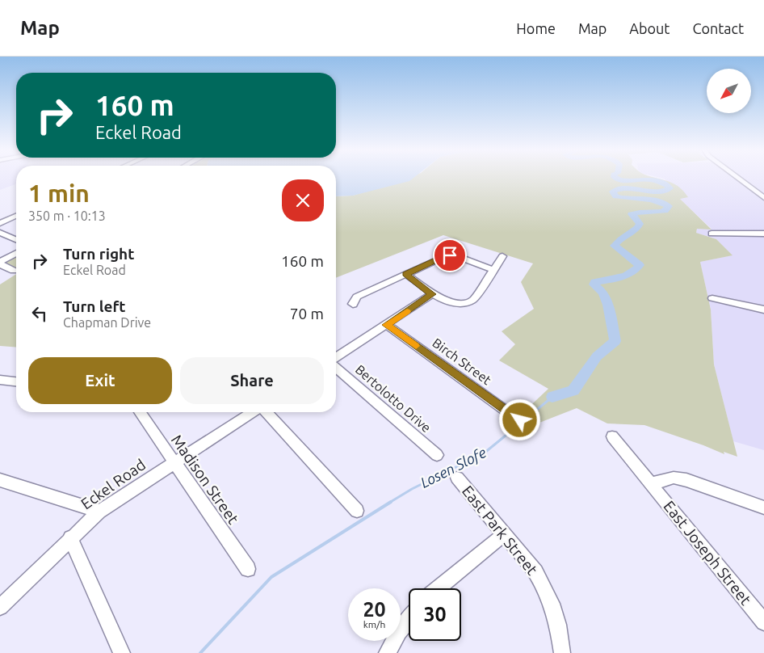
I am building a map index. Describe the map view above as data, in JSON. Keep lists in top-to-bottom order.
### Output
{
  "streets": {
    "street": [
      "Birch Street",
      "Bertolotto Drive",
      "Madison Street",
      "Eckel Road",
      "East Park Street",
      "East Joseph Street"
    ]
  },
  "crossings": [
    ["Madison Street", "Eckel Road"]
  ],
  "water": ["Losen Slofe"],
  "north": "bottom left",
  "page": {
    "header": "Map",
    "nav": [
      "Home",
      "Map",
      "About",
      "Contact"
    ],
    "turn": ["160 m", "Eckel Road"],
    "heading": ["1 min", "350 m · 10:13"],
    "list": [
      {
        "name": "Turn right",
        "note": "Eckel Road",
        "value": "160 m"
      },
      {
        "name": "Turn left",
        "note": "Chapman Drive",
        "value": "70 m"
      }
    ],
    "buttons": ["Exit", "Share"],
    "speed": "20 km/h",
    "limit": "30"
  }
}
